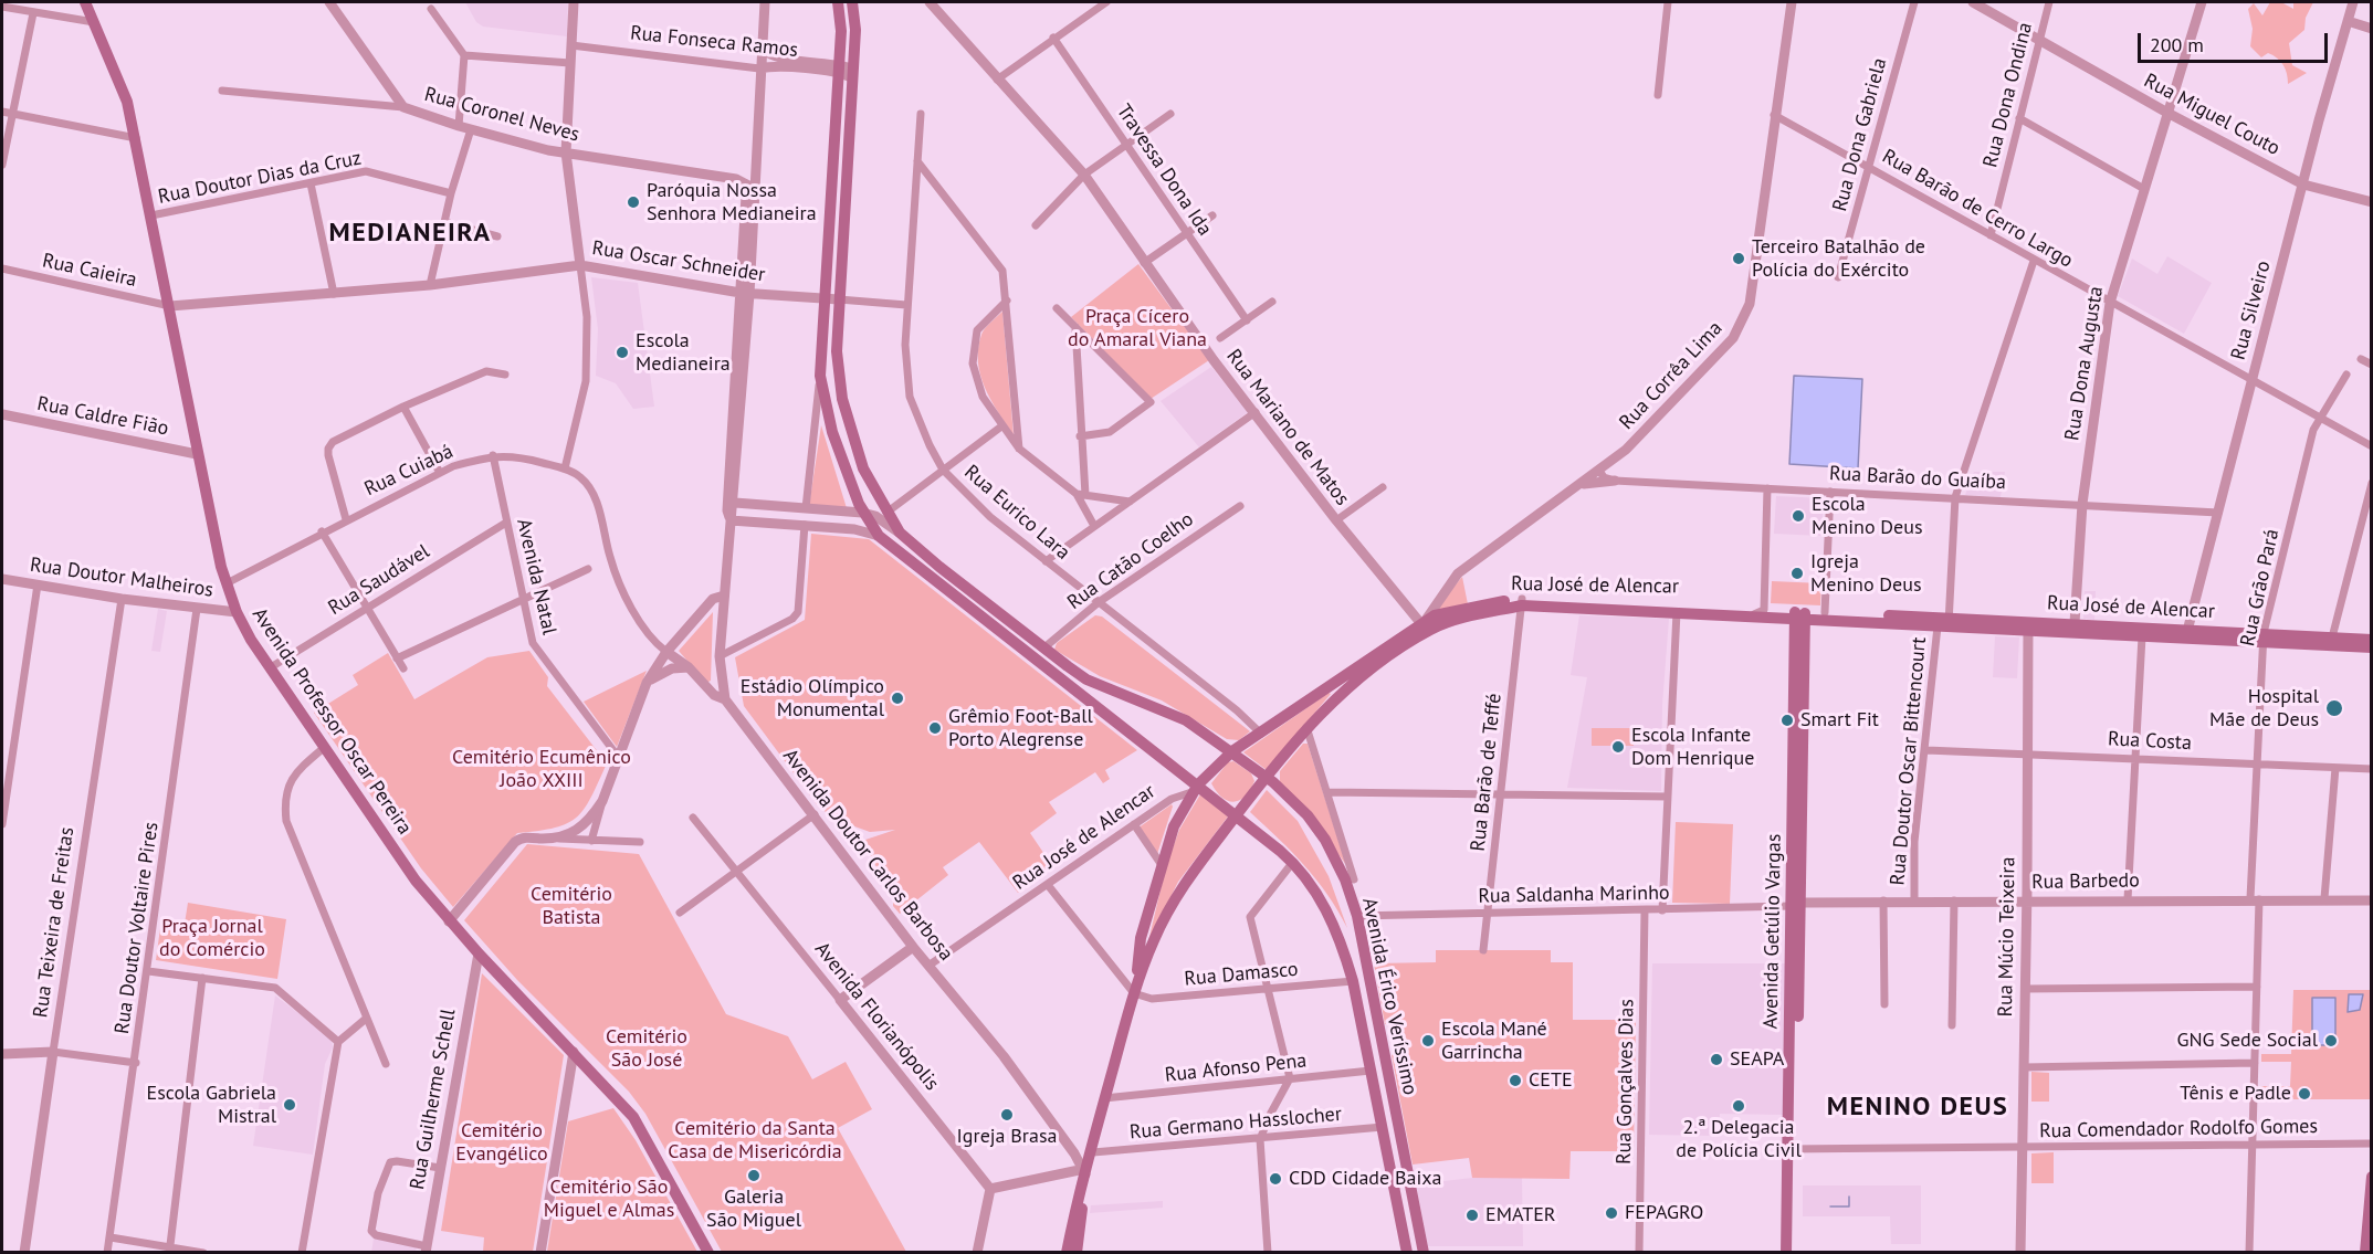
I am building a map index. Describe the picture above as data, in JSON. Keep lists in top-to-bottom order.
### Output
{
  "streets": {
    "main road": [
      "Rua José de Alencar",
      "Avenida Professor Oscar Pereira",
      "Avenida Getúlio Vargas",
      "Avenida Érico Veríssimo"
    ],
    "street": [
      "Rua Fonseca Ramos",
      "Rua Dona Ondina",
      "Rua Coronel Neves",
      "Rua Miguel Couto",
      "Rua Dona Gabriela",
      "Travessa Dona Ida",
      "Rua Doutor Dias da Cruz",
      "Rua Barão de Cerro Largo",
      "Rua Oscar Schneider",
      "Rua Caieira",
      "Rua Silveiro",
      "Rua Dona Augusta",
      "Rua Corrêa Lima",
      "Rua Caldre Fião",
      "Rua Mariano de Matos",
      "Rua Cuiabá",
      "Rua Barão do Guaíba",
      "Rua Eurico Lara",
      "Rua Catão Coelho",
      "Avenida Natal",
      "Rua Doutor Malheiros",
      "Rua Saudável",
      "Rua Grão Pará",
      "Rua Costa",
      "Rua Doutor Oscar Bittencourt",
      "Rua Barão de Teffé",
      "Avenida Doutor Carlos Barbosa",
      "Rua Barbedo",
      "Rua Saldanha Marinho",
      "Rua Teixeira de Freitas",
      "Rua Doutor Voltaire Pires",
      "Rua Múcio Teixeira",
      "Rua Damasco",
      "Avenida Florianópolis",
      "Rua Afonso Pena",
      "Rua Gonçalves Dias",
      "Rua Guilherme Schell",
      "Rua Germano Hasslocher",
      "Rua Comendador Rodolfo Gomes"
    ]
  },
  "crossings": [
    ["Rua Fonseca Ramos", "Avenida Érico Veríssimo"],
    ["Rua Dona Ondina", "Rua Miguel Couto"],
    ["Rua Dona Ondina", "Rua Barão de Cerro Largo"],
    ["Rua Miguel Couto", "Rua Silveiro"],
    ["Rua Miguel Couto", "Rua Dona Augusta"],
    ["Rua Dona Gabriela", "Rua Barão de Cerro Largo"],
    ["Rua Doutor Dias da Cruz", "Avenida Professor Oscar Pereira"],
    ["Rua Barão de Cerro Largo", "Rua Silveiro"],
    ["Rua Barão de Cerro Largo", "Rua Dona Augusta"],
    ["Rua Barão de Cerro Largo", "Rua Corrêa Lima"],
    ["Rua Barão de Cerro Largo", "Rua Grão Pará"],
    ["Rua Barão de Cerro Largo", "Rua Doutor Oscar Bittencourt"],
    ["Rua Oscar Schneider", "Rua Caieira"],
    ["Rua Oscar Schneider", "Rua Eurico Lara"],
    ["Rua Oscar Schneider", "Avenida Professor Oscar Pereira"],
    ["Rua Oscar Schneider", "Avenida Érico Veríssimo"],
    ["Rua Caieira", "Avenida Professor Oscar Pereira"],
    ["Rua Silveiro", "Rua Barão do Guaíba"],
    ["Rua Silveiro", "Rua José de Alencar"],
    ["Rua Dona Augusta", "Rua Barão do Guaíba"],
    ["Rua Dona Augusta", "Rua José de Alencar"],
    ["Rua Corrêa Lima", "Rua Mariano de Matos"],
    ["Rua Corrêa Lima", "Rua Barão do Guaíba"],
    ["Rua Corrêa Lima", "Rua José de Alencar"],
    ["Rua Caldre Fião", "Avenida Professor Oscar Pereira"],
    ["Rua Mariano de Matos", "Rua José de Alencar"],
    ["Rua Cuiabá", "Avenida Natal"],
    ["Rua Cuiabá", "Avenida Professor Oscar Pereira"],
    ["Rua Cuiabá", "Avenida Doutor Carlos Barbosa"],
    ["Rua Barão do Guaíba", "Rua Doutor Oscar Bittencourt"],
    ["Rua Eurico Lara", "Rua Catão Coelho"],
    ["Rua Eurico Lara", "Rua José de Alencar"],
    ["Rua Catão Coelho", "Avenida Érico Veríssimo"],
    ["Avenida Natal", "Rua Saudável"],
    ["Rua Doutor Malheiros", "Avenida Professor Oscar Pereira"],
    ["Rua Doutor Malheiros", "Rua Teixeira de Freitas"],
    ["Rua Doutor Malheiros", "Rua Doutor Voltaire Pires"],
    ["Rua Saudável", "Avenida Professor Oscar Pereira"],
    ["Rua José de Alencar", "Rua Grão Pará"],
    ["Rua José de Alencar", "Rua Doutor Oscar Bittencourt"],
    ["Rua José de Alencar", "Rua Barão de Teffé"],
    ["Rua José de Alencar", "Avenida Doutor Carlos Barbosa"],
    ["Rua José de Alencar", "Avenida Getúlio Vargas"],
    ["Rua José de Alencar", "Rua Múcio Teixeira"],
    ["Rua José de Alencar", "Rua Damasco"],
    ["Rua José de Alencar", "Avenida Érico Veríssimo"],
    ["Rua Grão Pará", "Rua Costa"],
    ["Rua Grão Pará", "Rua Barbedo"],
    ["Rua Grão Pará", "Rua Comendador Rodolfo Gomes"],
    ["Avenida Professor Oscar Pereira", "Rua Guilherme Schell"],
    ["Rua Costa", "Rua Doutor Oscar Bittencourt"],
    ["Rua Costa", "Rua Múcio Teixeira"],
    ["Rua Doutor Oscar Bittencourt", "Rua Barbedo"],
    ["Rua Barão de Teffé", "Rua Saldanha Marinho"],
    ["Rua Barbedo", "Rua Saldanha Marinho"],
    ["Rua Barbedo", "Avenida Getúlio Vargas"],
    ["Rua Barbedo", "Rua Múcio Teixeira"],
    ["Rua Saldanha Marinho", "Avenida Getúlio Vargas"],
    ["Rua Saldanha Marinho", "Avenida Érico Veríssimo"],
    ["Rua Saldanha Marinho", "Rua Gonçalves Dias"],
    ["Avenida Getúlio Vargas", "Rua Comendador Rodolfo Gomes"],
    ["Rua Múcio Teixeira", "Rua Comendador Rodolfo Gomes"],
    ["Rua Damasco", "Avenida Érico Veríssimo"],
    ["Avenida Érico Veríssimo", "Rua Afonso Pena"],
    ["Avenida Érico Veríssimo", "Rua Germano Hasslocher"]
  ],
  "districts": ["MEDIANEIRA", "MENINO DEUS"],
  "parks": [
    "Praça Cícero do Amaral Viana",
    "Cemitério Ecumênico João XXIII",
    "Cemitério Batista",
    "Praça Jornal do Comércio",
    "Cemitério São José",
    "Cemitério da Santa Casa de Misericórdia",
    "Cemitério Evangélico",
    "Cemitério São Miguel e Almas"
  ],
  "places": [
    "Paróquia Nossa Senhora Medianeira",
    "Terceiro Batalhão de Polícia do Exército",
    "Escola Medianeira",
    "Escola Menino Deus",
    "Igreja Menino Deus",
    "Estádio Olímpico Monumental",
    "Hospital Mãe de Deus",
    "Smart Fit",
    "Grêmio Foot-Ball Porto Alegrense",
    "Escola Infante Dom Henrique",
    "Escola Mané Garrincha",
    "GNG Sede Social",
    "SEAPA",
    "CETE",
    "Tênis e Padle",
    "Escola Gabriela Mistral",
    "2.ª Delegacia de Polícia Civil",
    "Igreja Brasa",
    "Galeria São Miguel",
    "CDD Cidade Baixa",
    "FEPAGRO",
    "EMATER"
  ],
  "scale_bar": "200 m"
}
